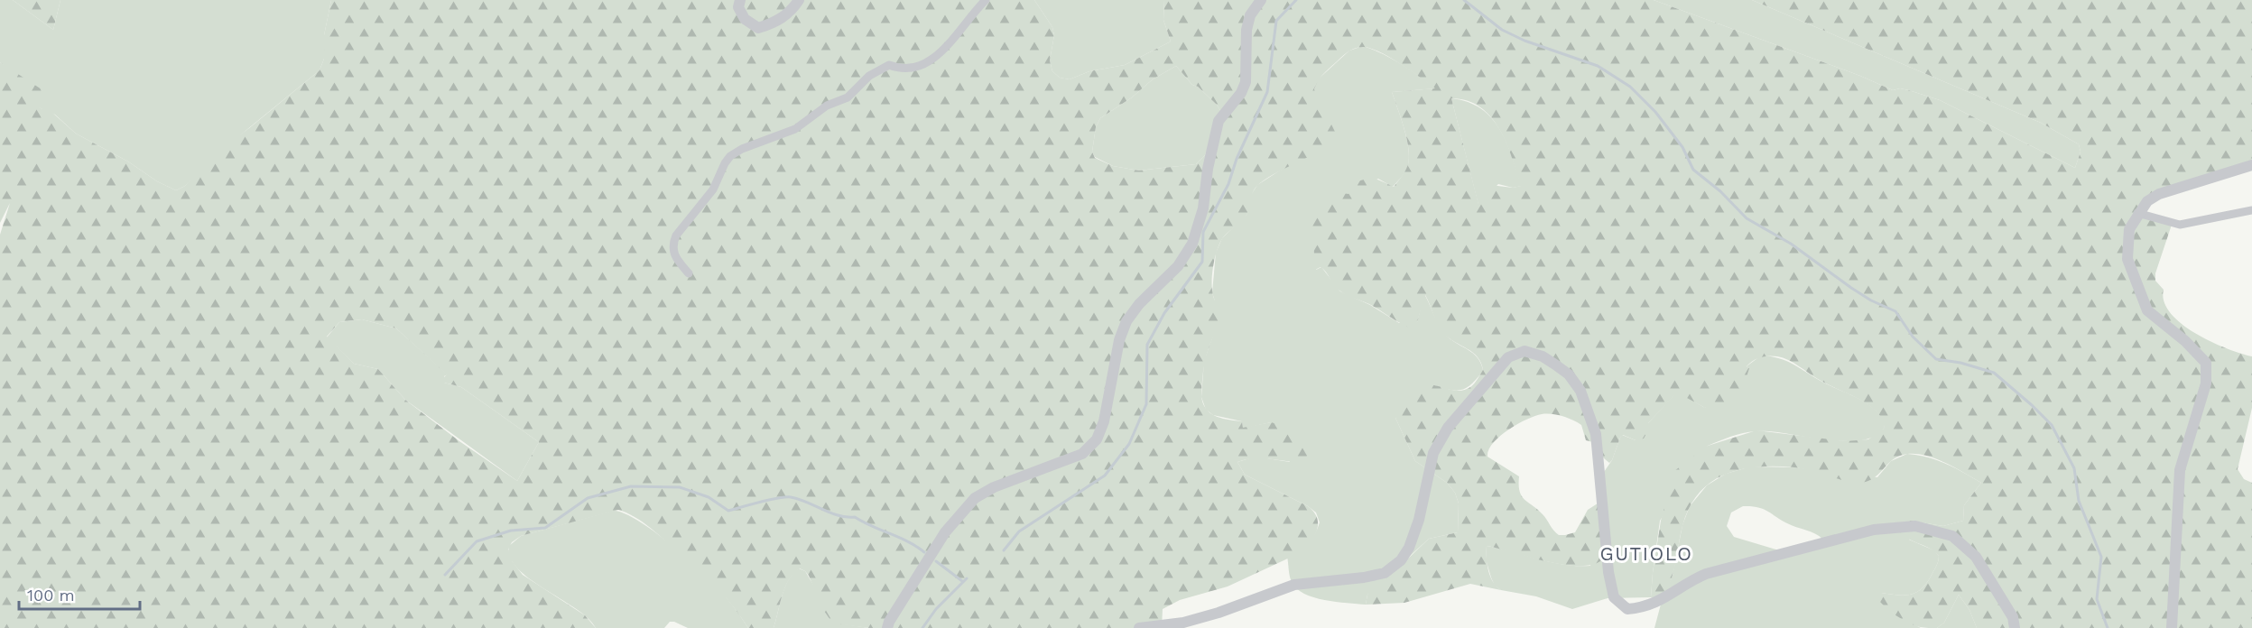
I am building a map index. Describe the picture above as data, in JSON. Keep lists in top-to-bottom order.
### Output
{
  "districts": ["GUTIOLO"],
  "scale_bar": "100 m"
}
